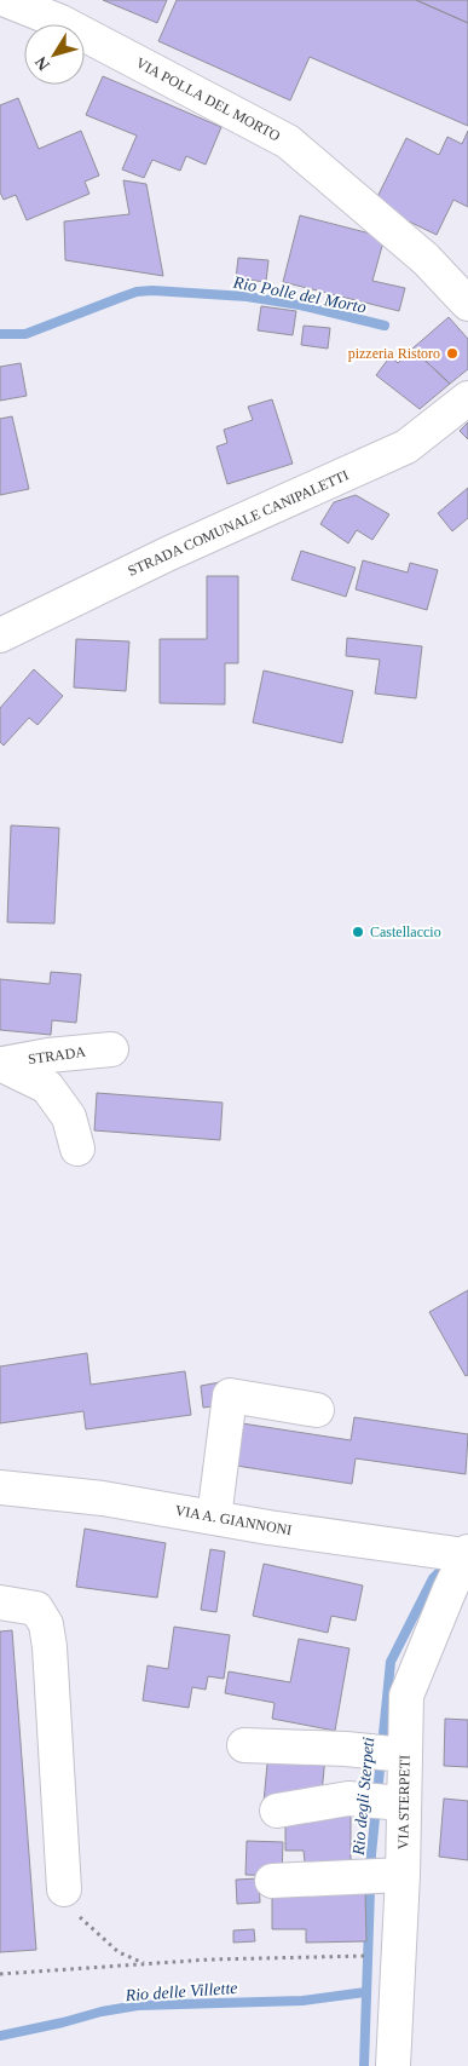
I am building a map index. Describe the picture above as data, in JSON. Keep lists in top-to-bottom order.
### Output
{
  "streets": {
    "street": [
      "VIA POLLA DEL MORTO",
      "STRADA COMUNALE CANIPALETTI",
      "STRADA",
      "VIA A. GIANNONI",
      "VIA STERPETI"
    ]
  },
  "crossings": [
    ["VIA A. GIANNONI", "VIA STERPETI"]
  ],
  "water": ["Rio Polle del Morto", "Rio degli Sterpeti", "Rio delle Villette"],
  "places": ["pizzeria Ristoro", "Castellaccio"],
  "north": "bottom left"
}
